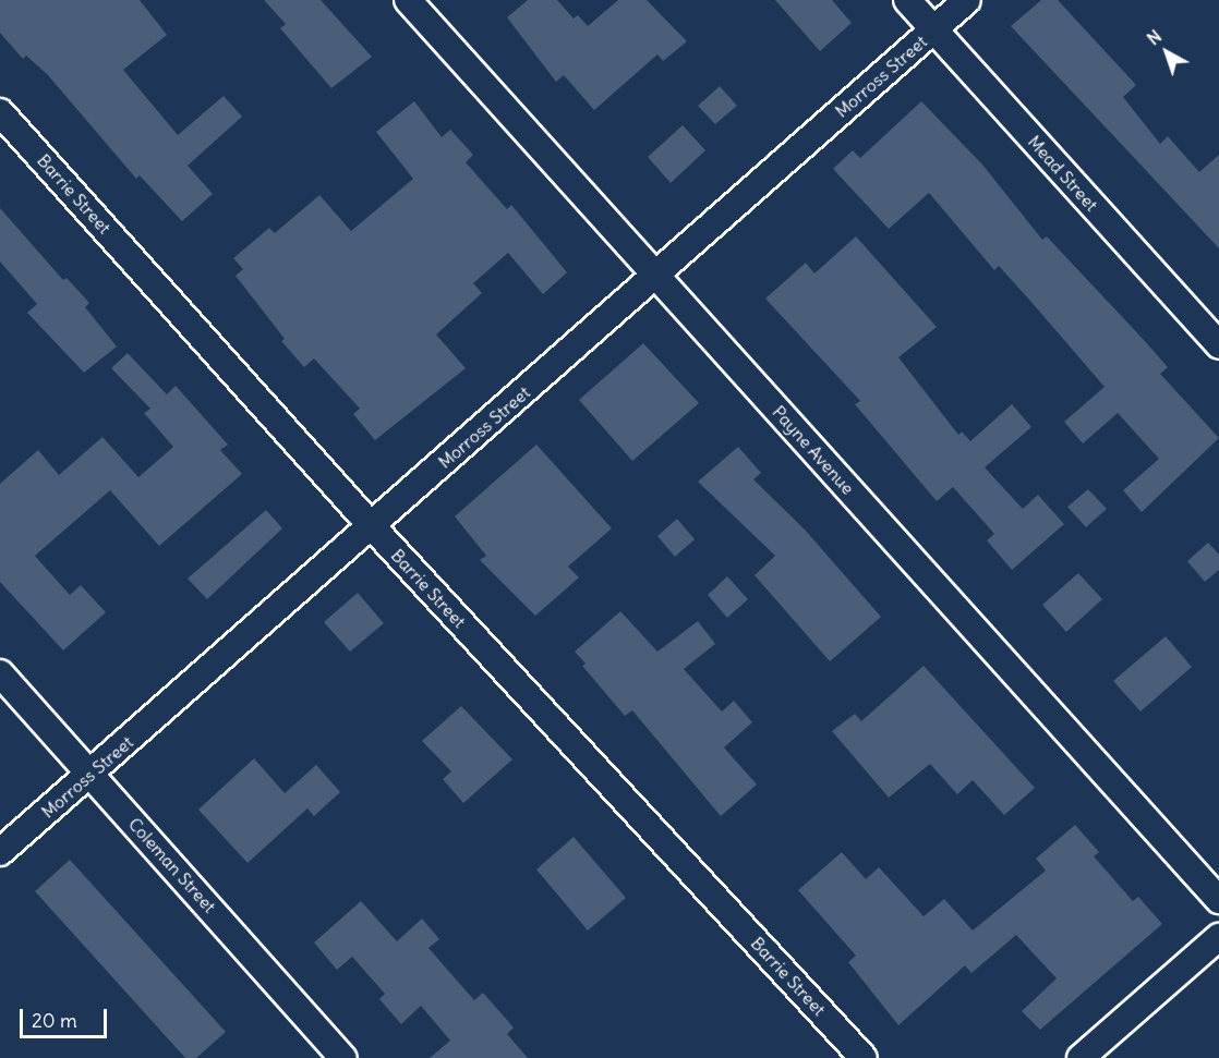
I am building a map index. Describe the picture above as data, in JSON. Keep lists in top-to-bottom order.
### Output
{
  "streets": {
    "street": [
      "Morross Street",
      "Mead Street",
      "Barrie Street",
      "Payne Avenue",
      "Coleman Street"
    ]
  },
  "crossings": [
    ["Morross Street", "Mead Street"],
    ["Morross Street", "Barrie Street"],
    ["Morross Street", "Payne Avenue"],
    ["Morross Street", "Coleman Street"]
  ],
  "scale_bar": "20 m",
  "north": "top left"
}
